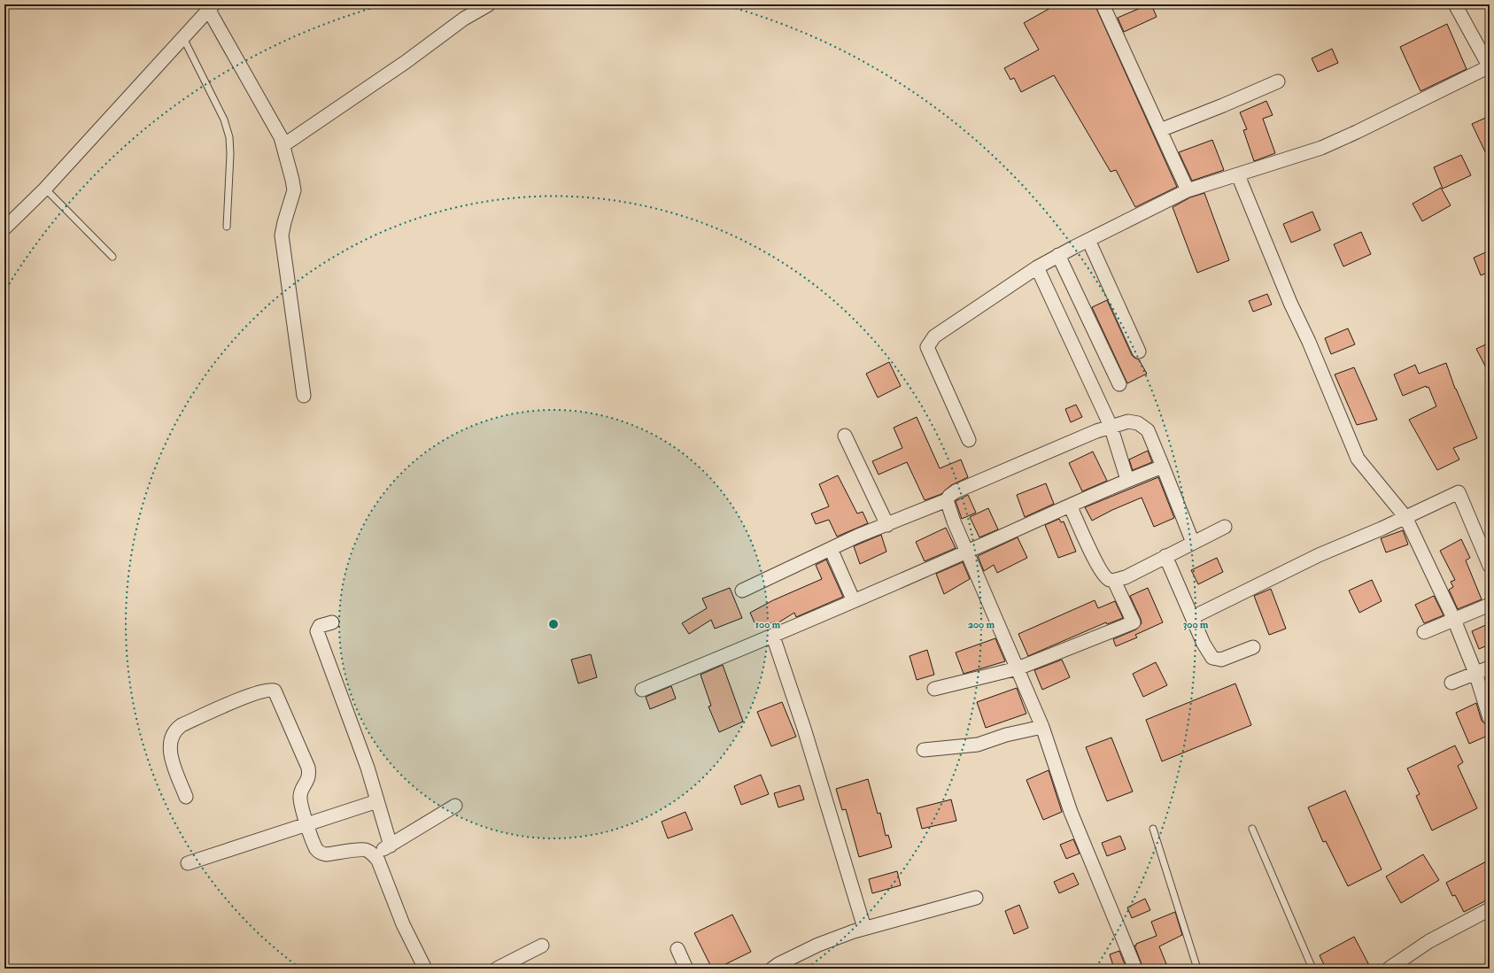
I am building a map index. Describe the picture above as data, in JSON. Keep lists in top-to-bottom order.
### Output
{
  "rings": ["100 m", "200 m", "300 m"]
}
